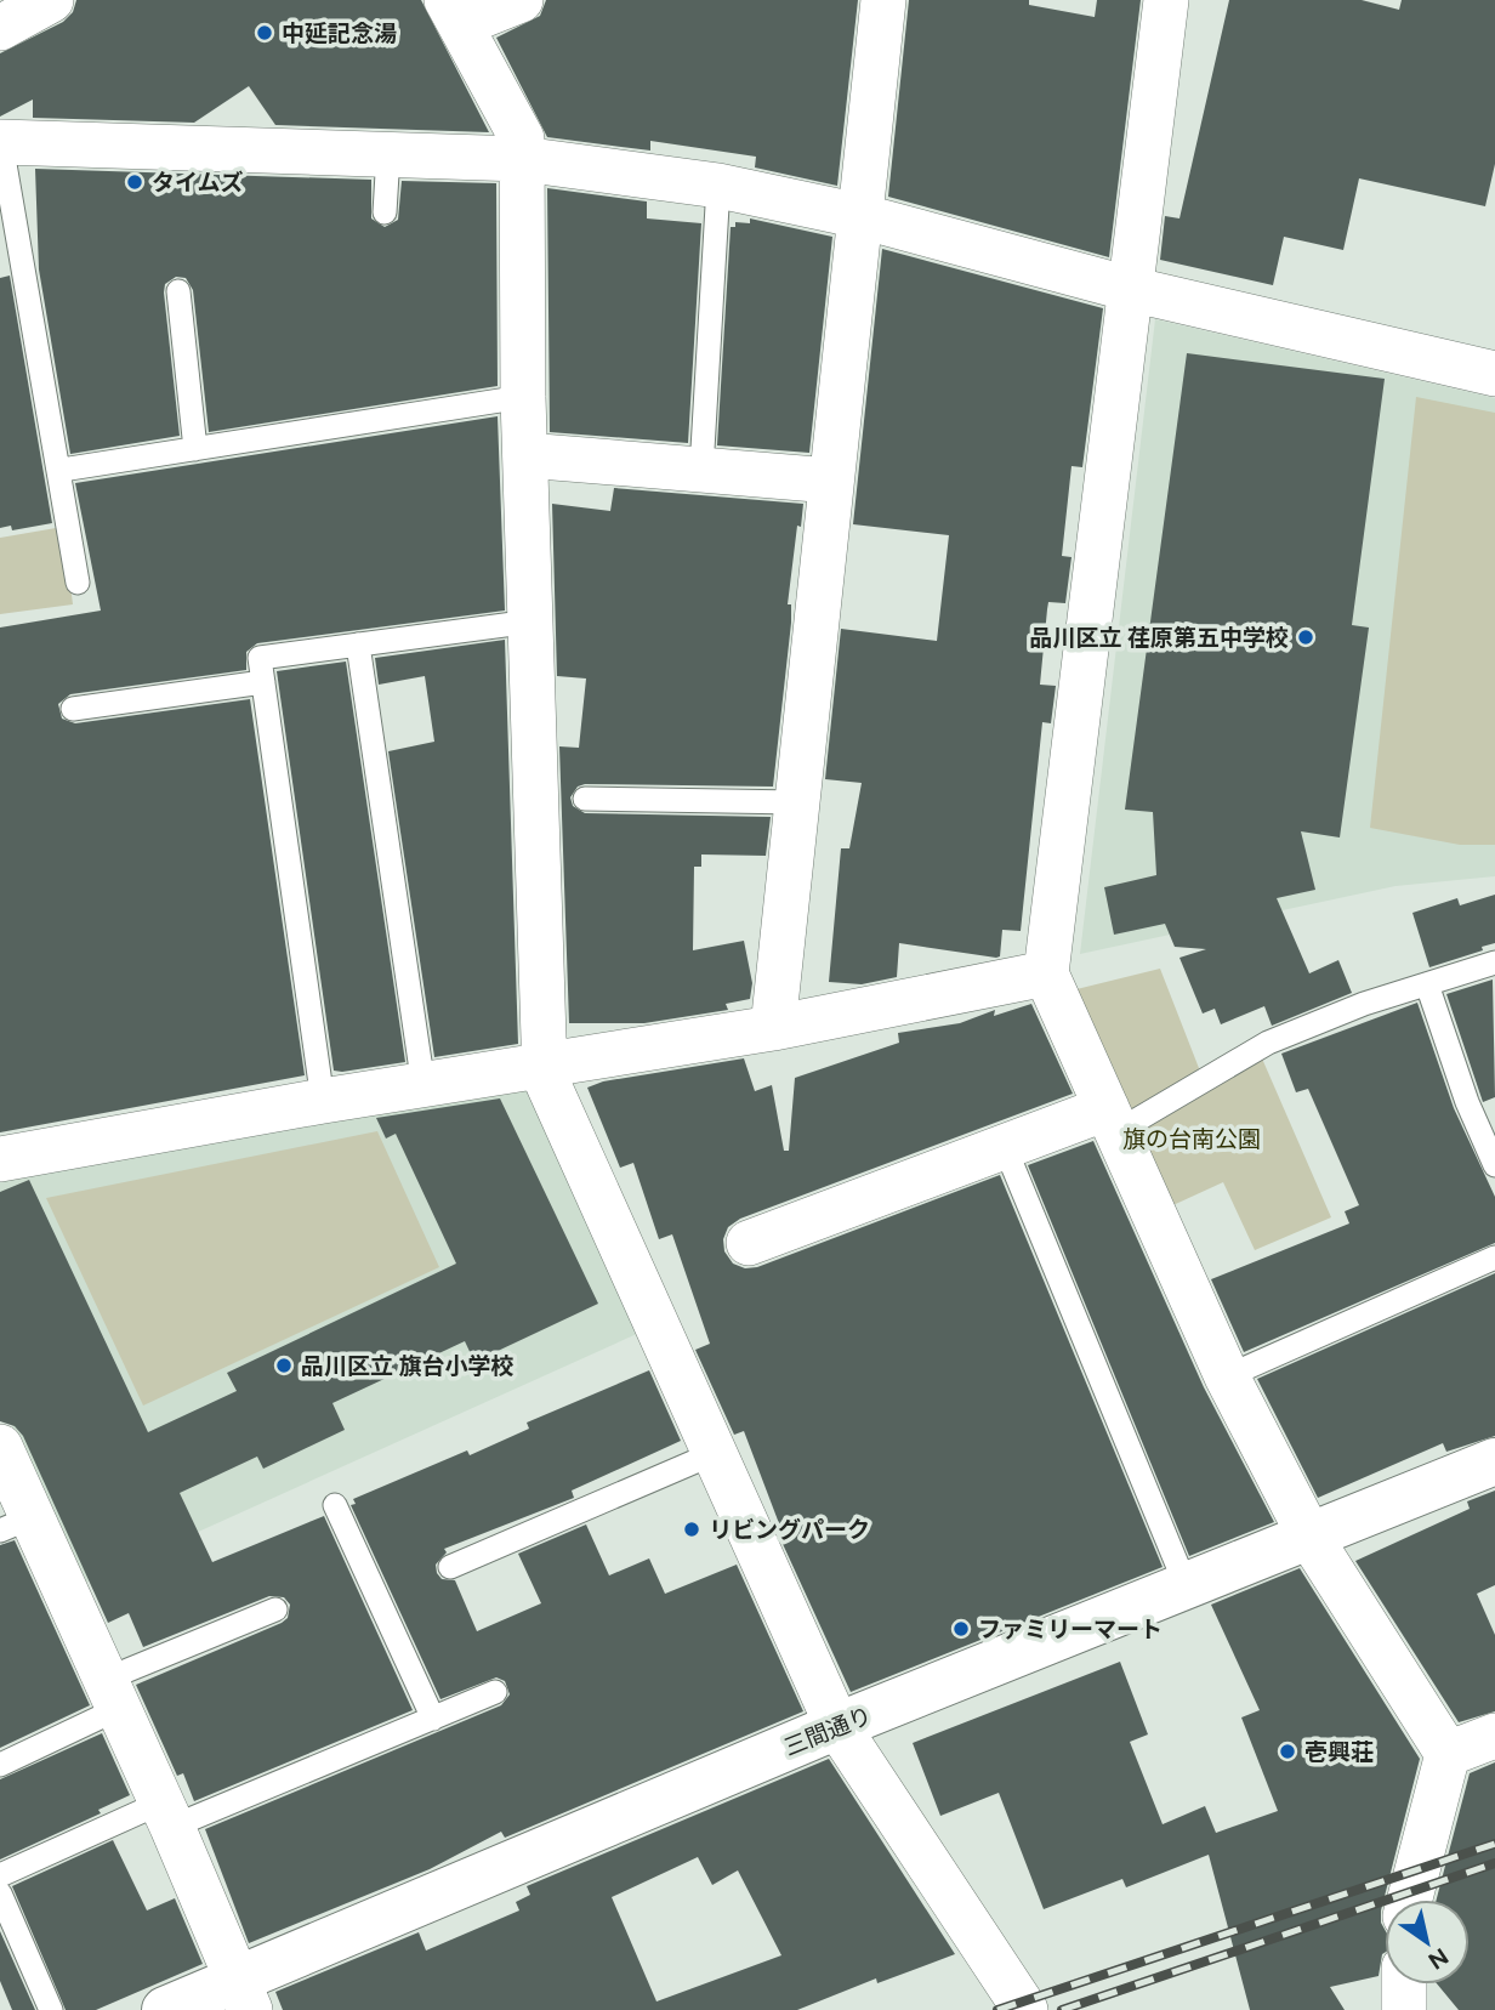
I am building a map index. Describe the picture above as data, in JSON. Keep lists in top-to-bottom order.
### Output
{
  "streets": {
    "street": ["三間通り"]
  },
  "parks": ["旗の台南公園"],
  "places": [
    "中延記念湯",
    "タイムズ",
    "品川区立 荏原第五中学校",
    "品川区立 旗台小学校",
    "リビングパーク",
    "ファミリーマート",
    "壱興荘"
  ],
  "north": "bottom right"
}
